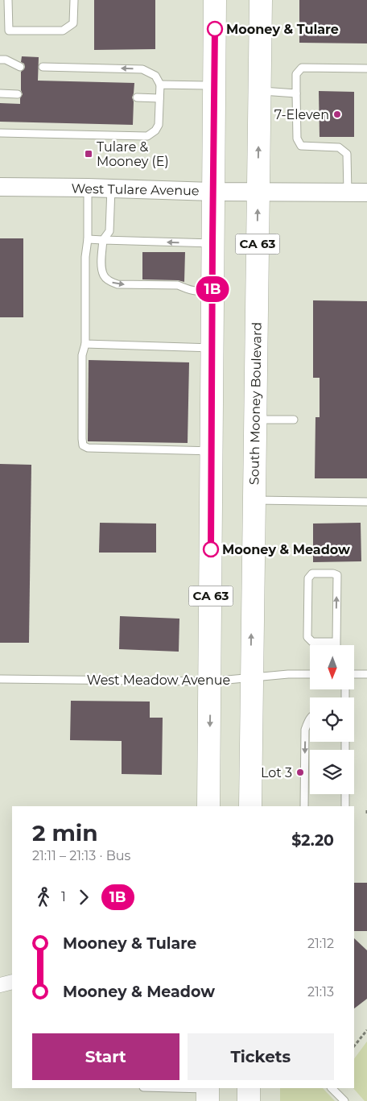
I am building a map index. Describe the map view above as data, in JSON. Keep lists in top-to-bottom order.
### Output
{
  "streets": {
    "main road": ["CA 63", "South Mooney Boulevard"],
    "street": ["West Tulare Avenue"],
    "lane": ["West Meadow Avenue"]
  },
  "crossings": [
    ["West Tulare Avenue", "CA 63"],
    ["West Tulare Avenue", "South Mooney Boulevard"],
    ["CA 63", "West Meadow Avenue"],
    ["South Mooney Boulevard", "West Meadow Avenue"]
  ],
  "places": {
    "other": [
      "Mooney & Tulare",
      "7-Eleven",
      "Mooney & Meadow",
      "Lot 3"
    ],
    "transit": ["Tulare & Mooney (E)"]
  },
  "lines": ["bus line 1B"],
  "north": "bottom",
  "page": {
    "on_map": "1B",
    "heading": ["2 min", "21:11 – 21:13 · Bus", "$2.20"],
    "legs": ["1", "1B"],
    "list": [
      {
        "name": "Mooney & Tulare",
        "value": "21:12"
      },
      {
        "name": "Mooney & Meadow",
        "value": "21:13"
      }
    ],
    "buttons": ["Start", "Tickets"]
  }
}
